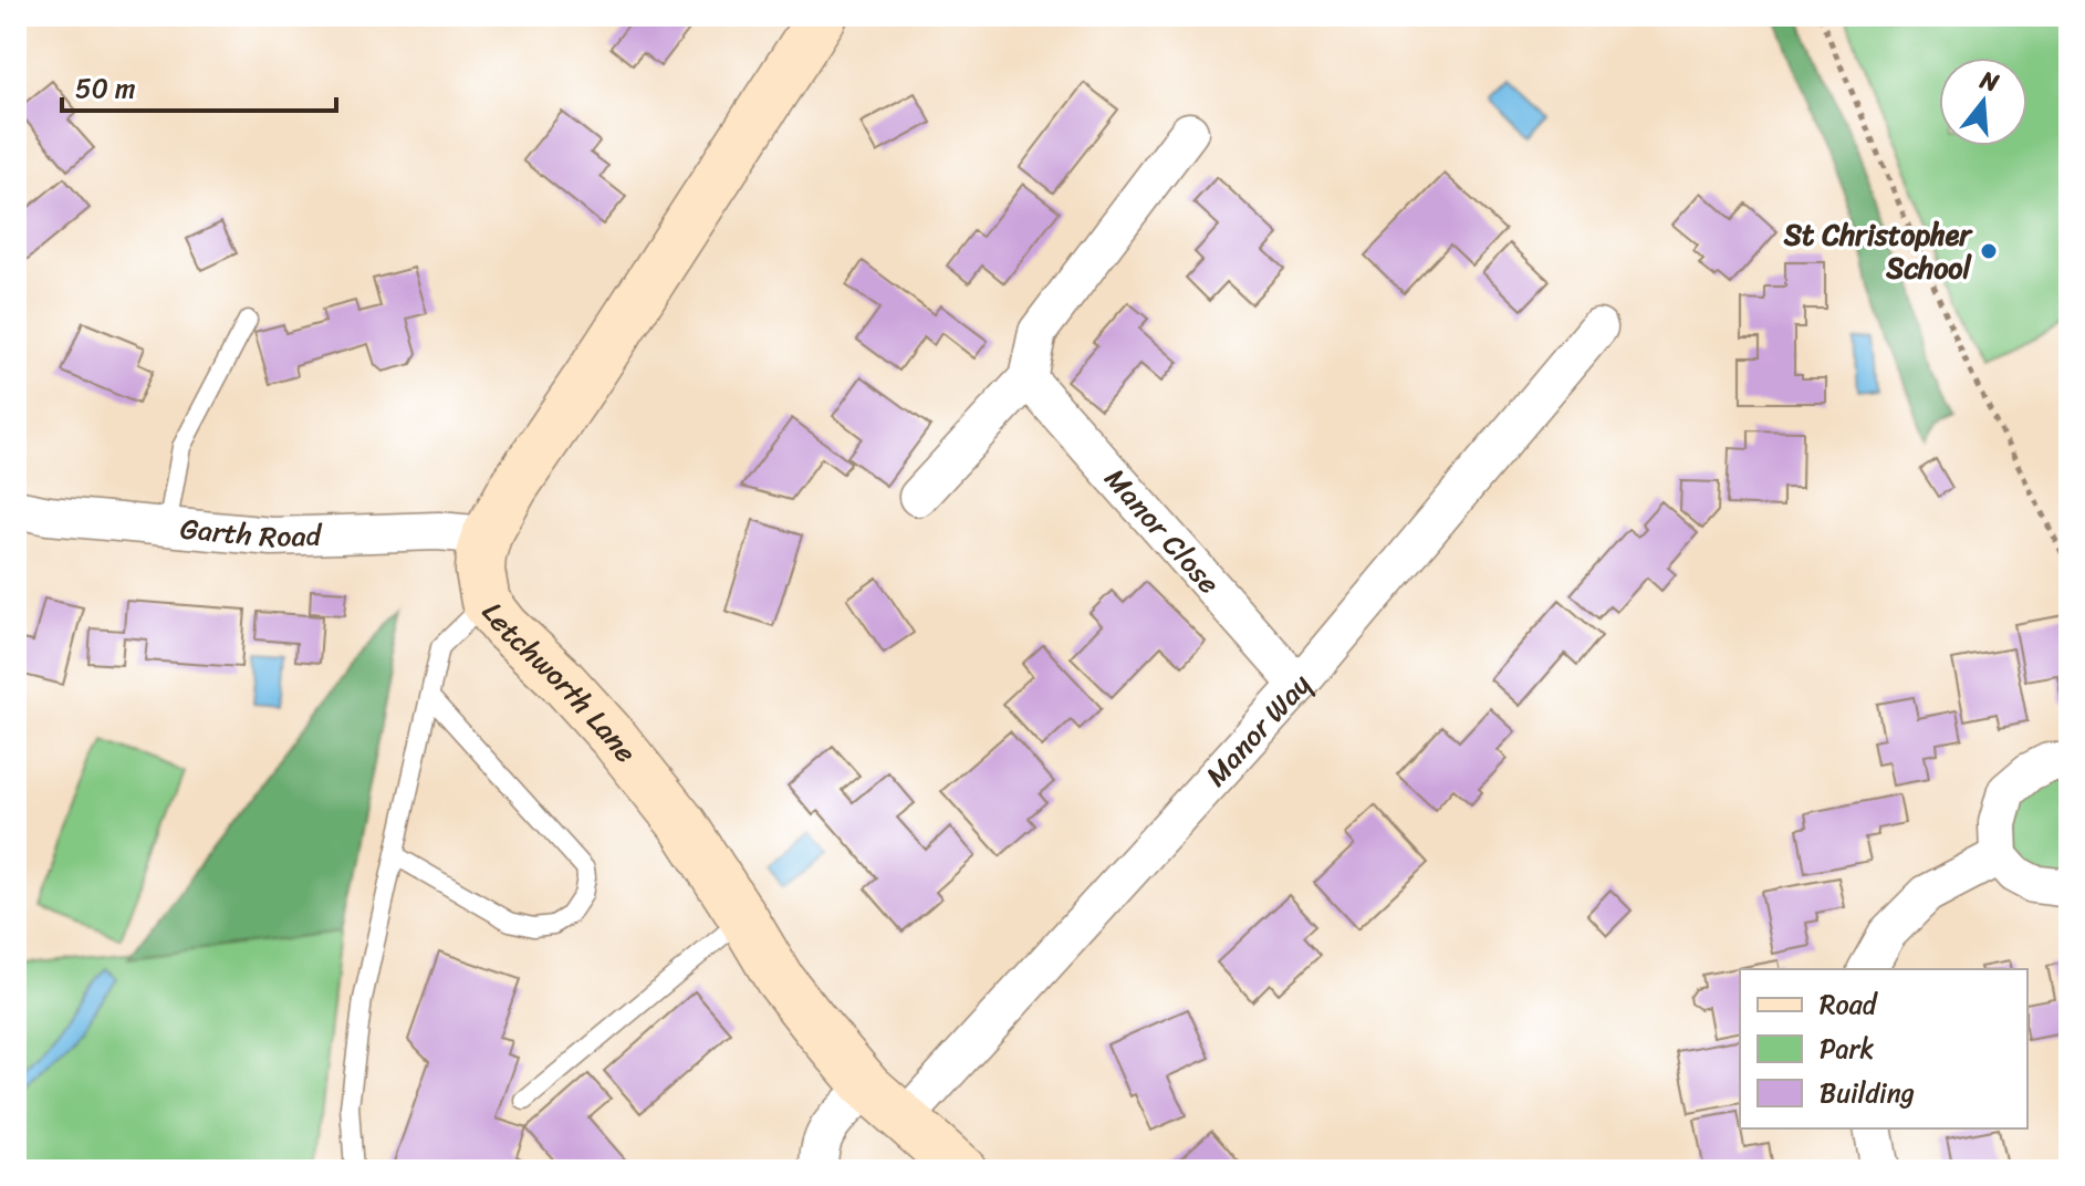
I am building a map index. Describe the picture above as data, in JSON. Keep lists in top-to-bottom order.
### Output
{
  "streets": {
    "street": [
      "Garth Road",
      "Manor Close",
      "Letchworth Lane",
      "Manor Way"
    ]
  },
  "crossings": [
    ["Garth Road", "Letchworth Lane"],
    ["Manor Close", "Manor Way"],
    ["Letchworth Lane", "Manor Way"]
  ],
  "places": ["St Christopher School"],
  "legend": ["Road", "Park", "Building"],
  "scale_bar": "50 m",
  "north": "top"
}
